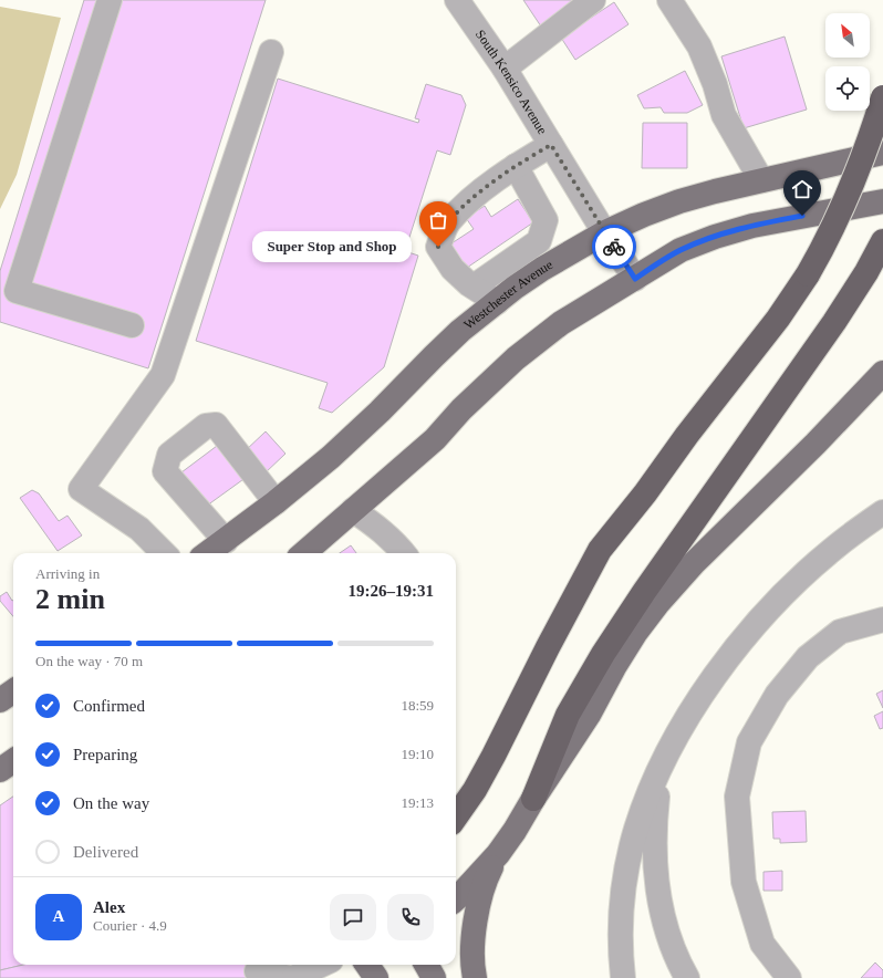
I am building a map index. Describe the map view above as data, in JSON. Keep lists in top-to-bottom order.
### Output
{
  "streets": {
    "main road": ["Westchester Avenue"],
    "street": ["South Kensico Avenue"]
  },
  "crossings": [
    ["South Kensico Avenue", "Westchester Avenue"]
  ],
  "places": ["Super Stop and Shop"],
  "north": "top left",
  "page": {
    "bubble": "Super Stop and Shop",
    "heading": ["2 min", "Arriving in", "19:26–19:31"],
    "panel": ["Alex", "Courier · 4.9"],
    "bar": "On the way · 70 m",
    "list": [
      ["Confirmed", "18:59"],
      ["Preparing", "19:10"],
      ["On the way", "19:13"],
      "Delivered"
    ],
    "round": "A"
  }
}
